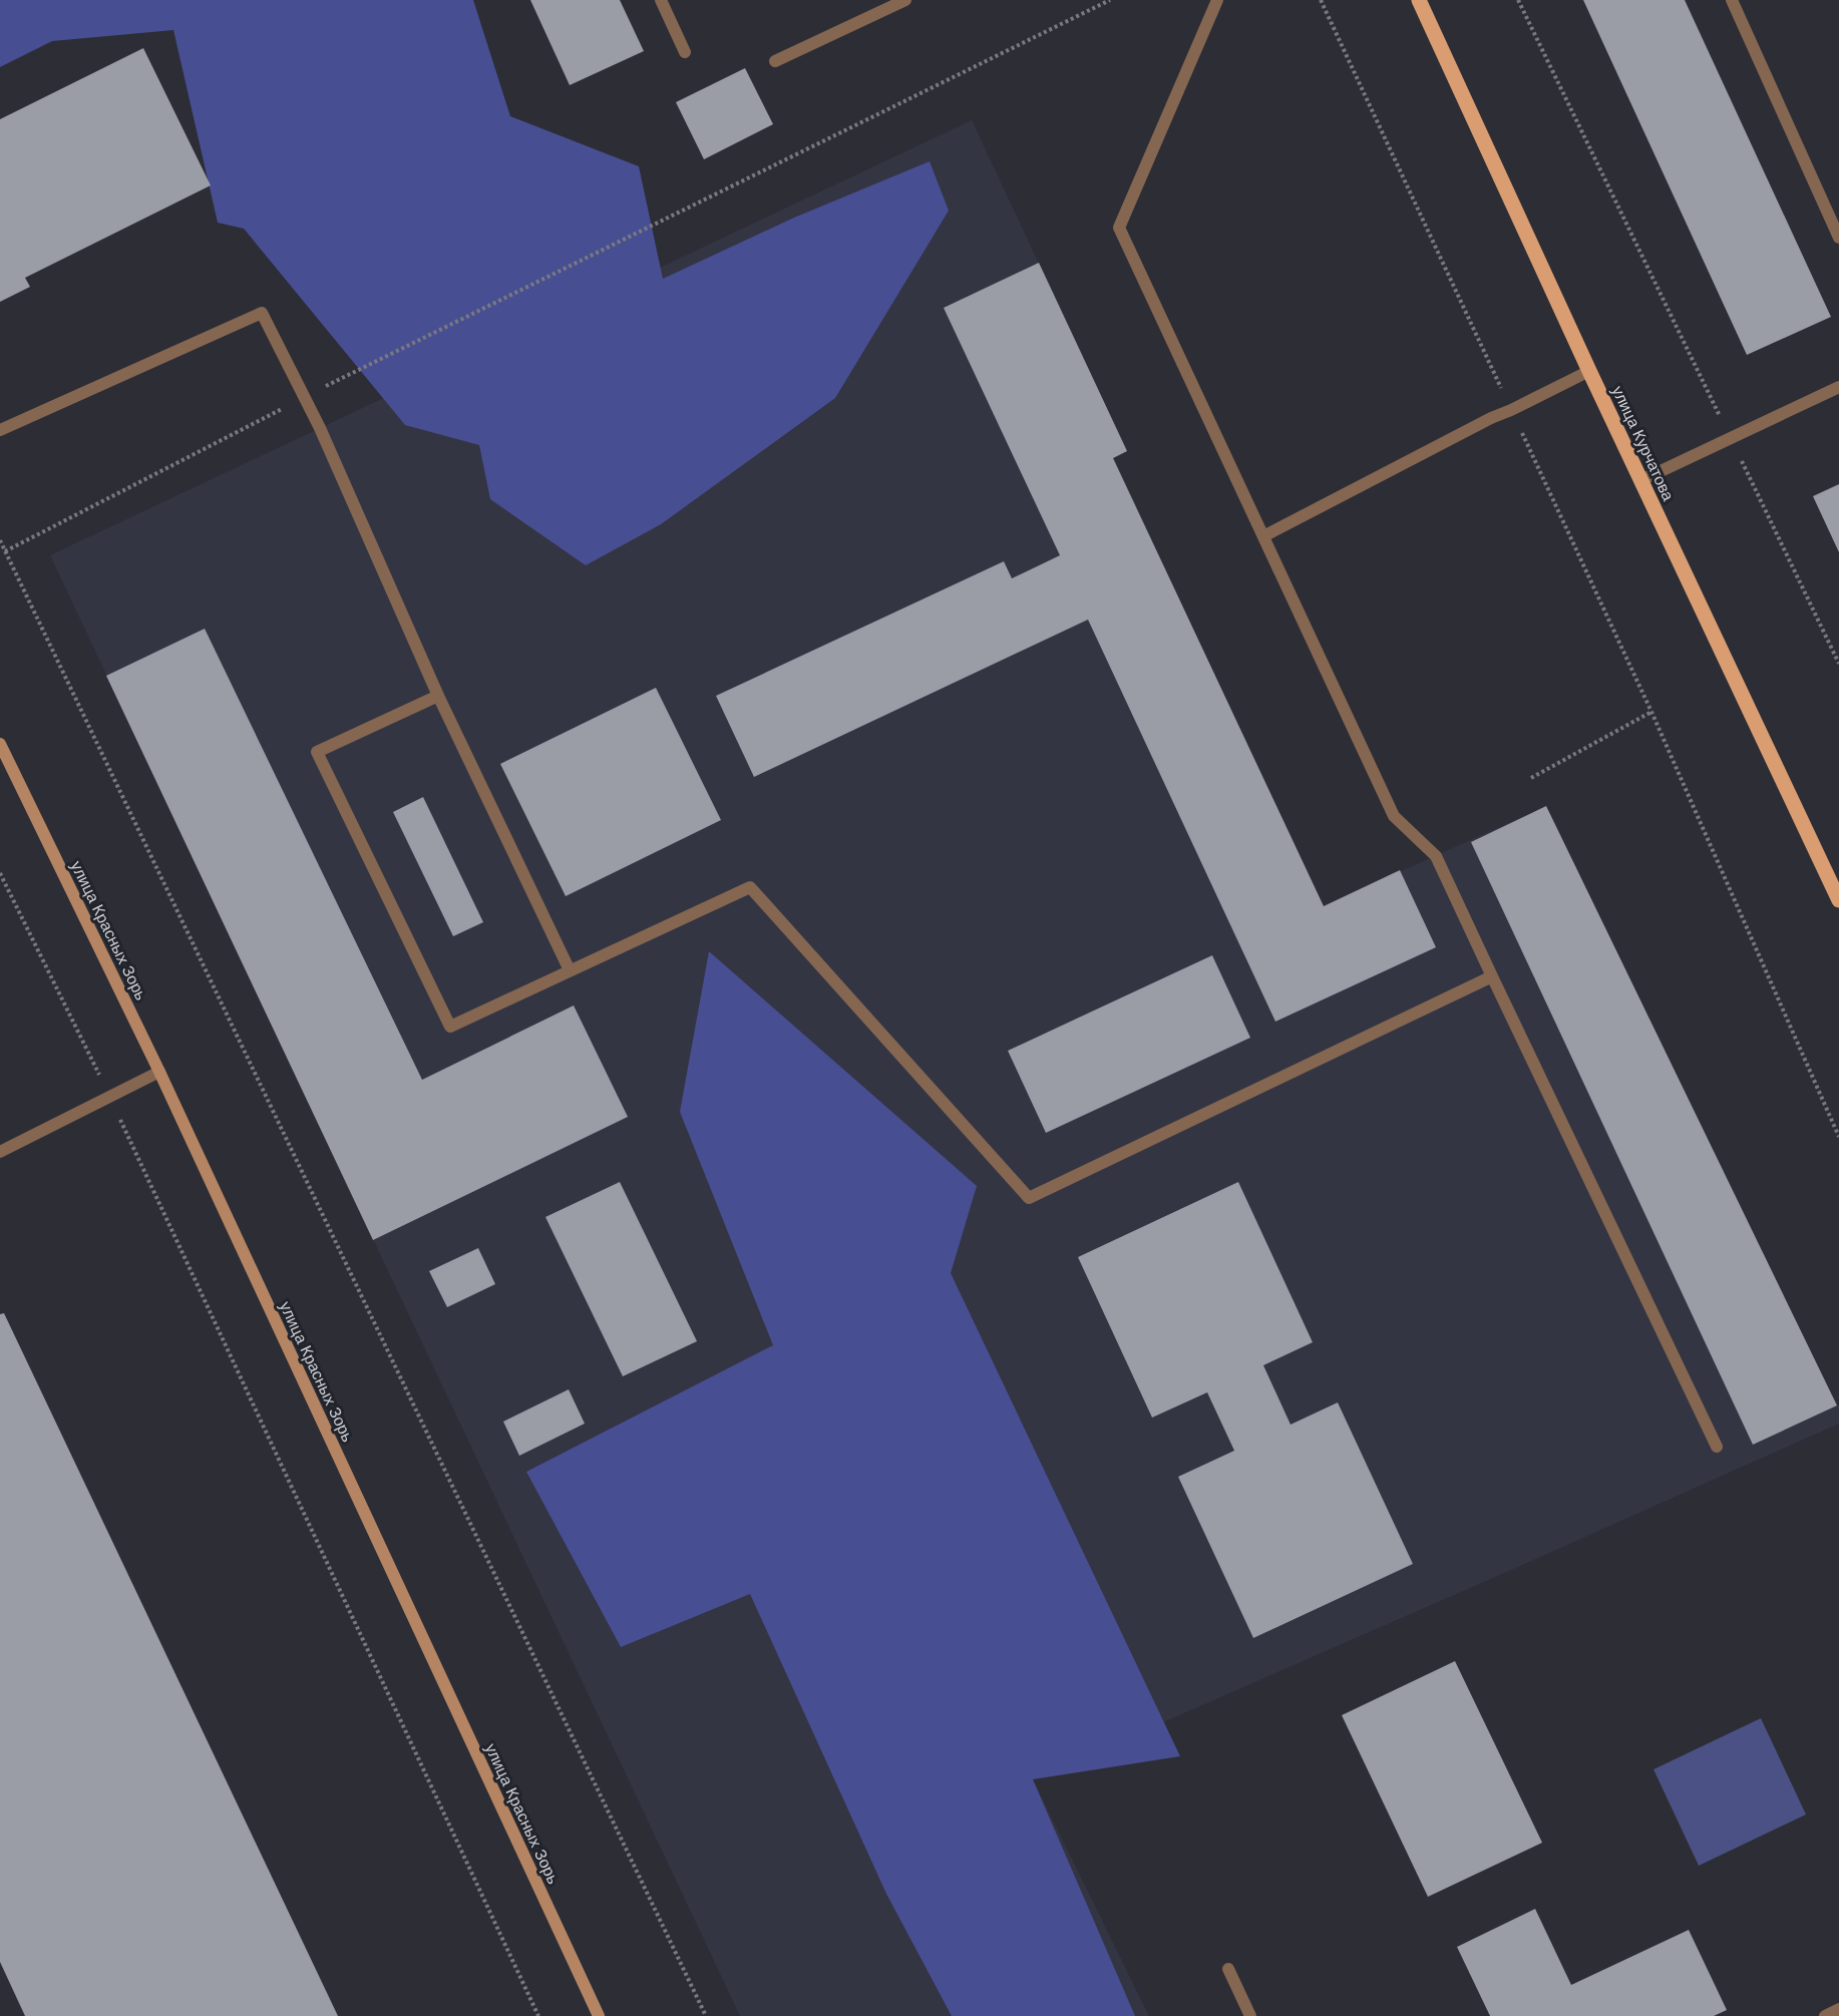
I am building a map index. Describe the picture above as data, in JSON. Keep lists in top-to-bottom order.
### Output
{
  "streets": {
    "main road": ["улица Курчатова"],
    "street": ["улица Красных Зорь"]
  }
}
